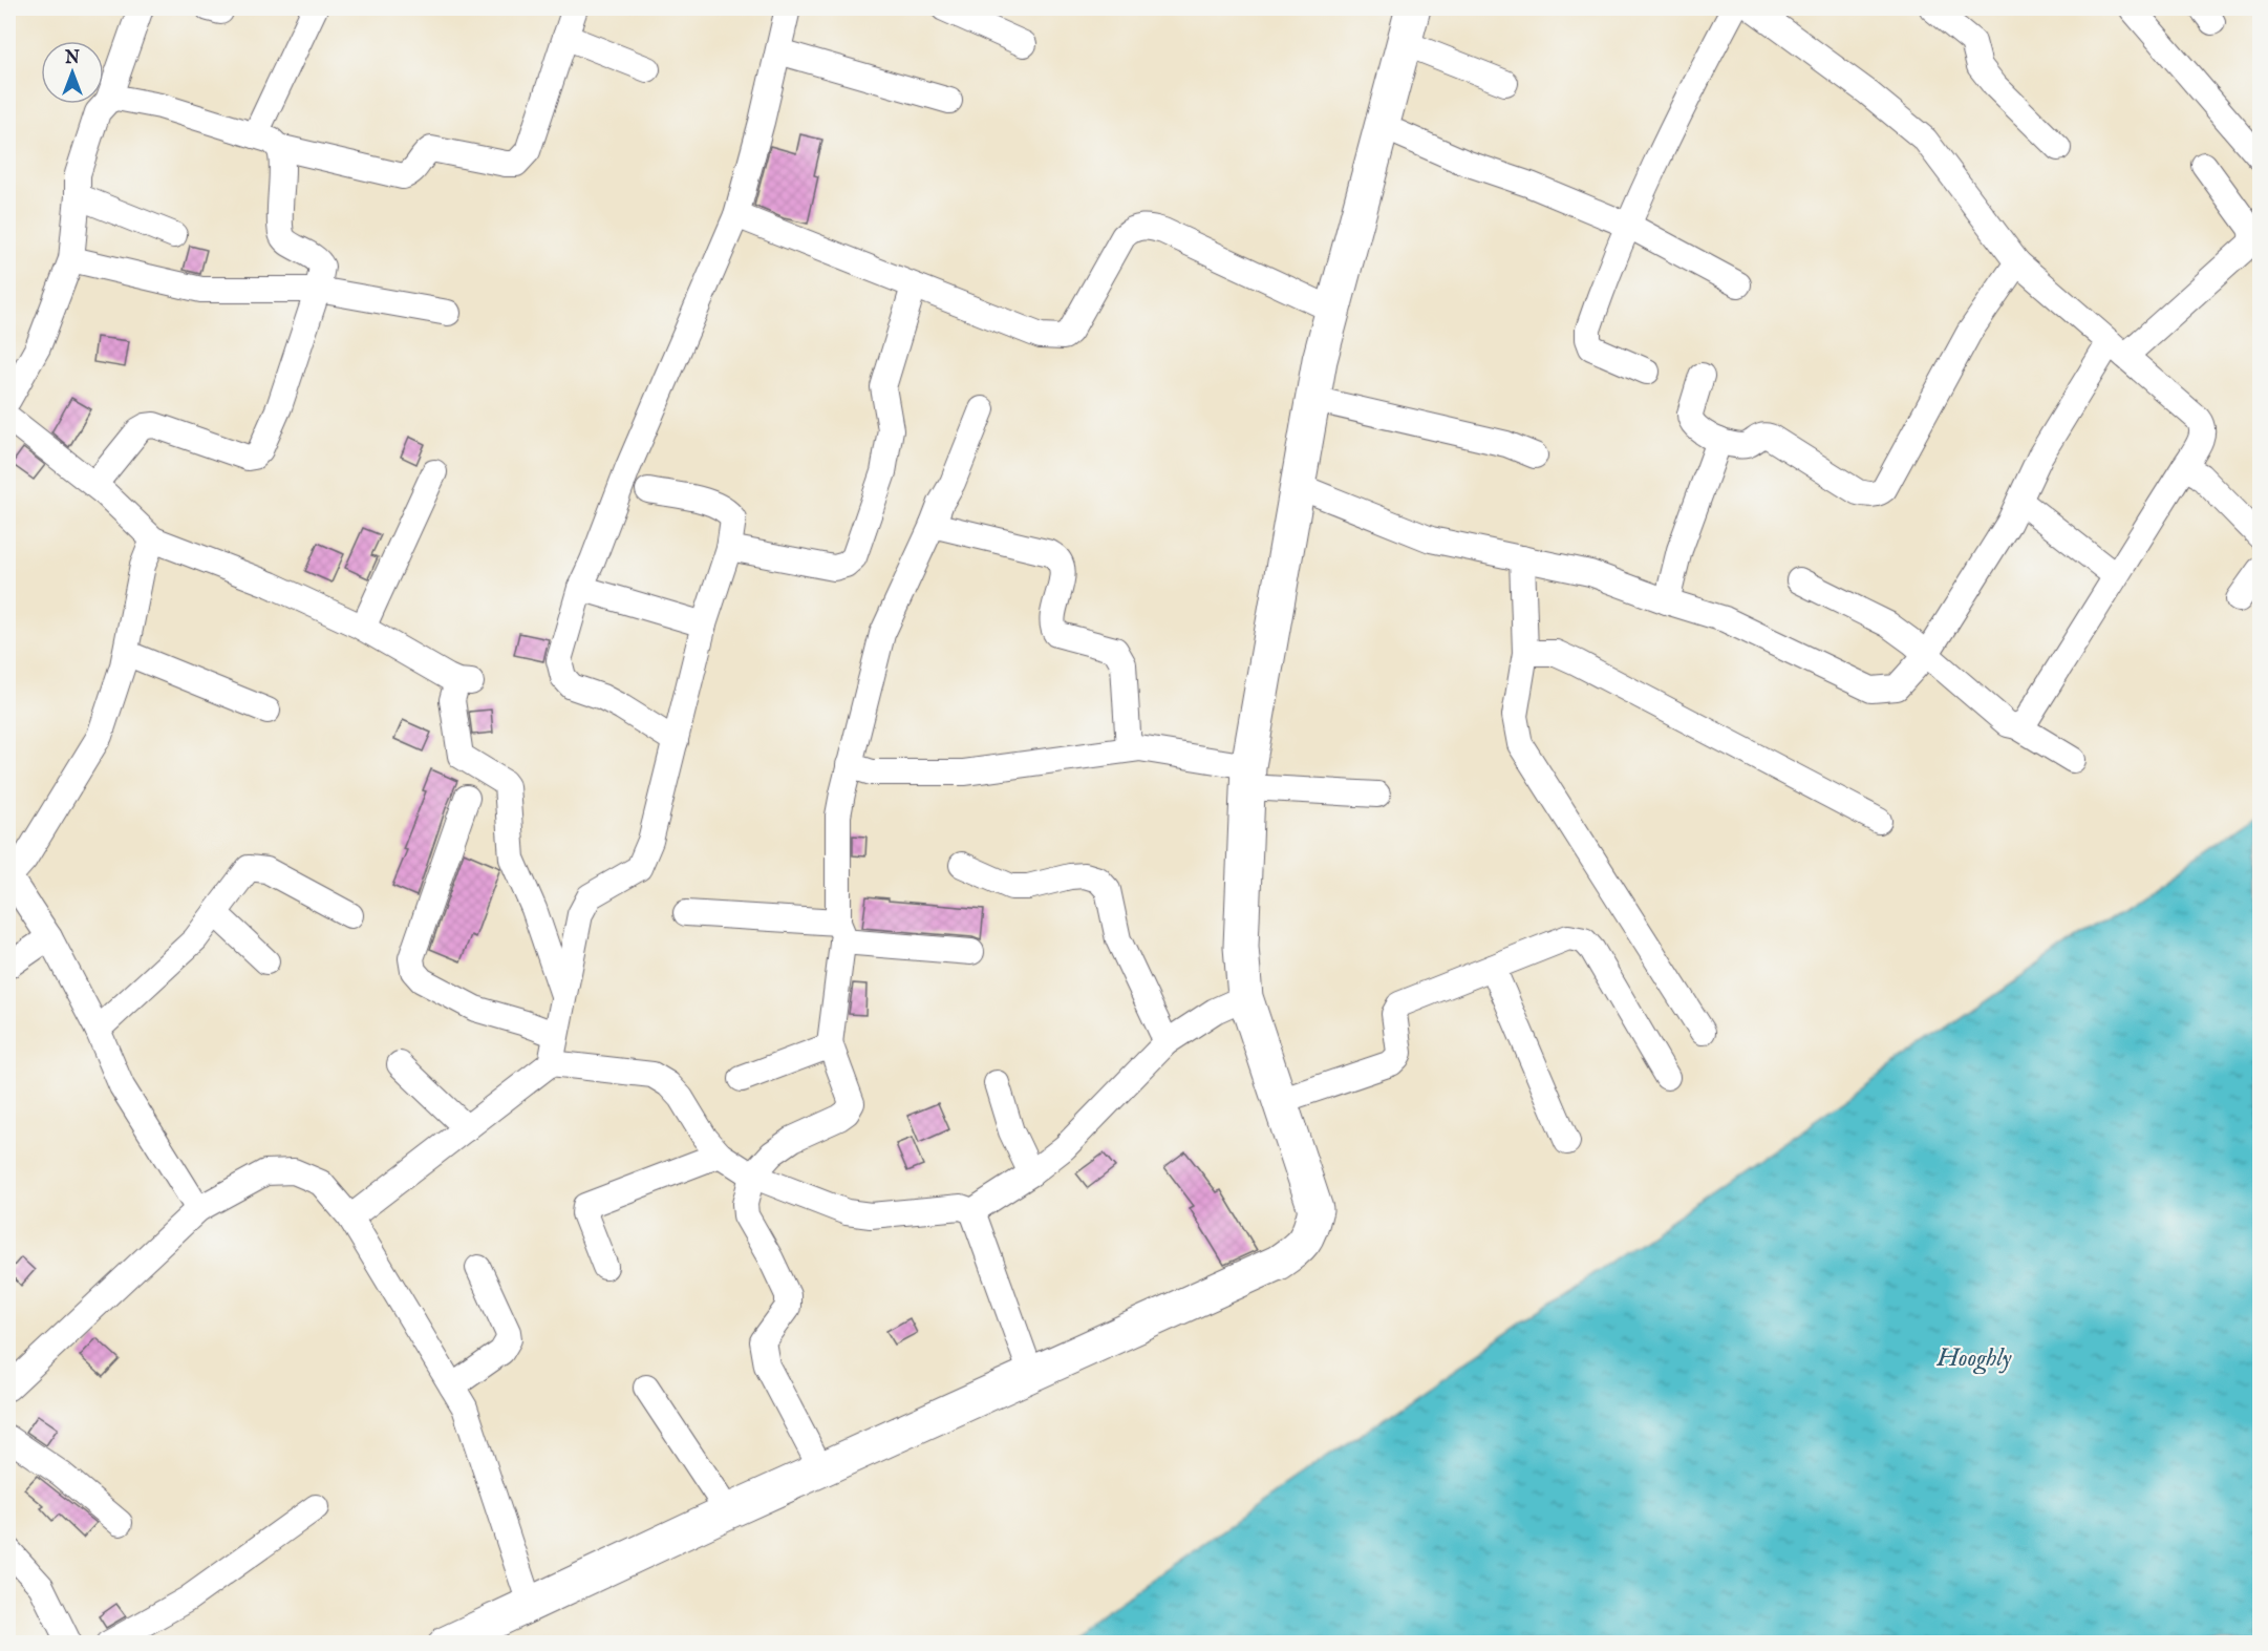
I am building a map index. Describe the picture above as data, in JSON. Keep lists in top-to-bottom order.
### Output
{
  "water": ["Hooghly"],
  "north": "top"
}
